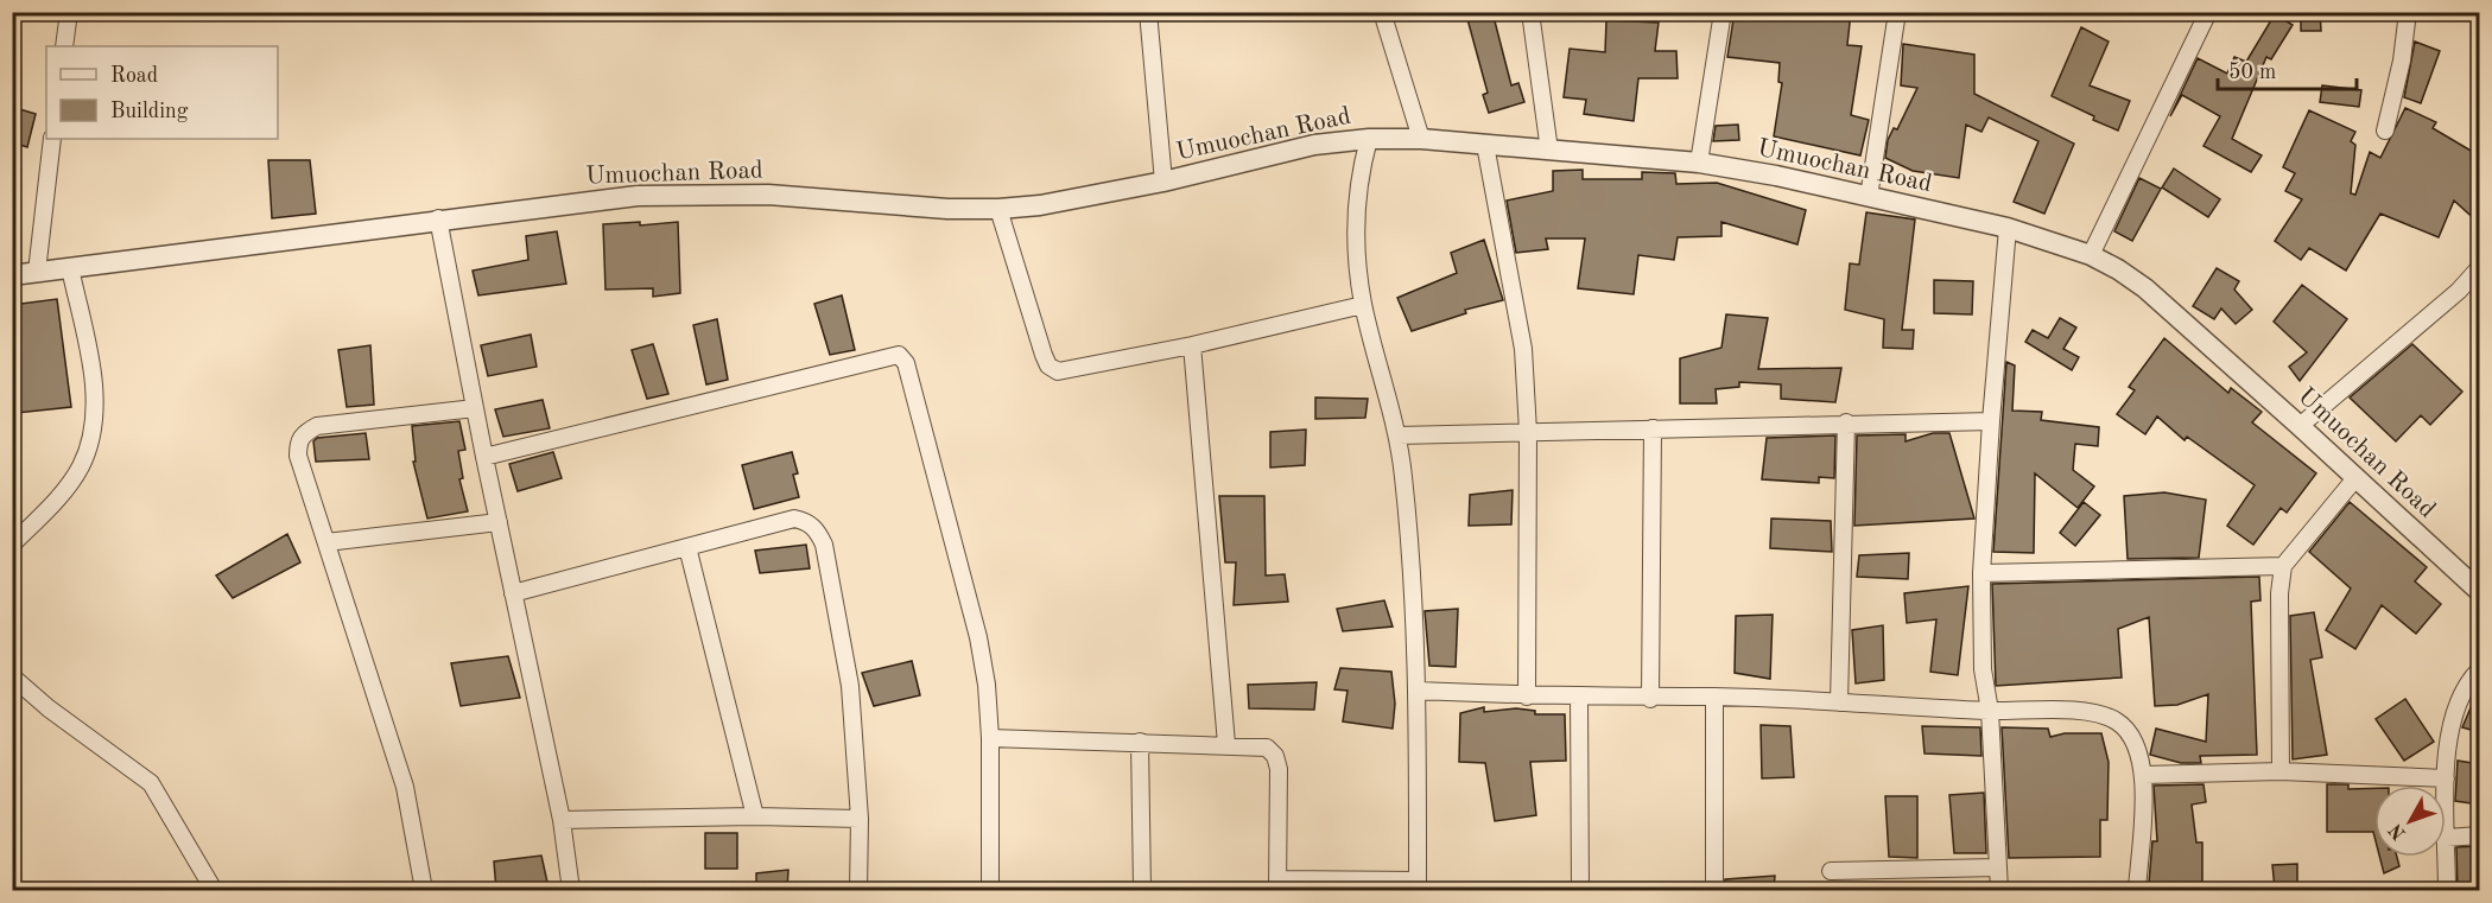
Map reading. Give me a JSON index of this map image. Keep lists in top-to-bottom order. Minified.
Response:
{"streets":{"street":["Umuochan Road"]},"legend":["Road","Building"],"scale_bar":"50 m","north":"bottom left"}
